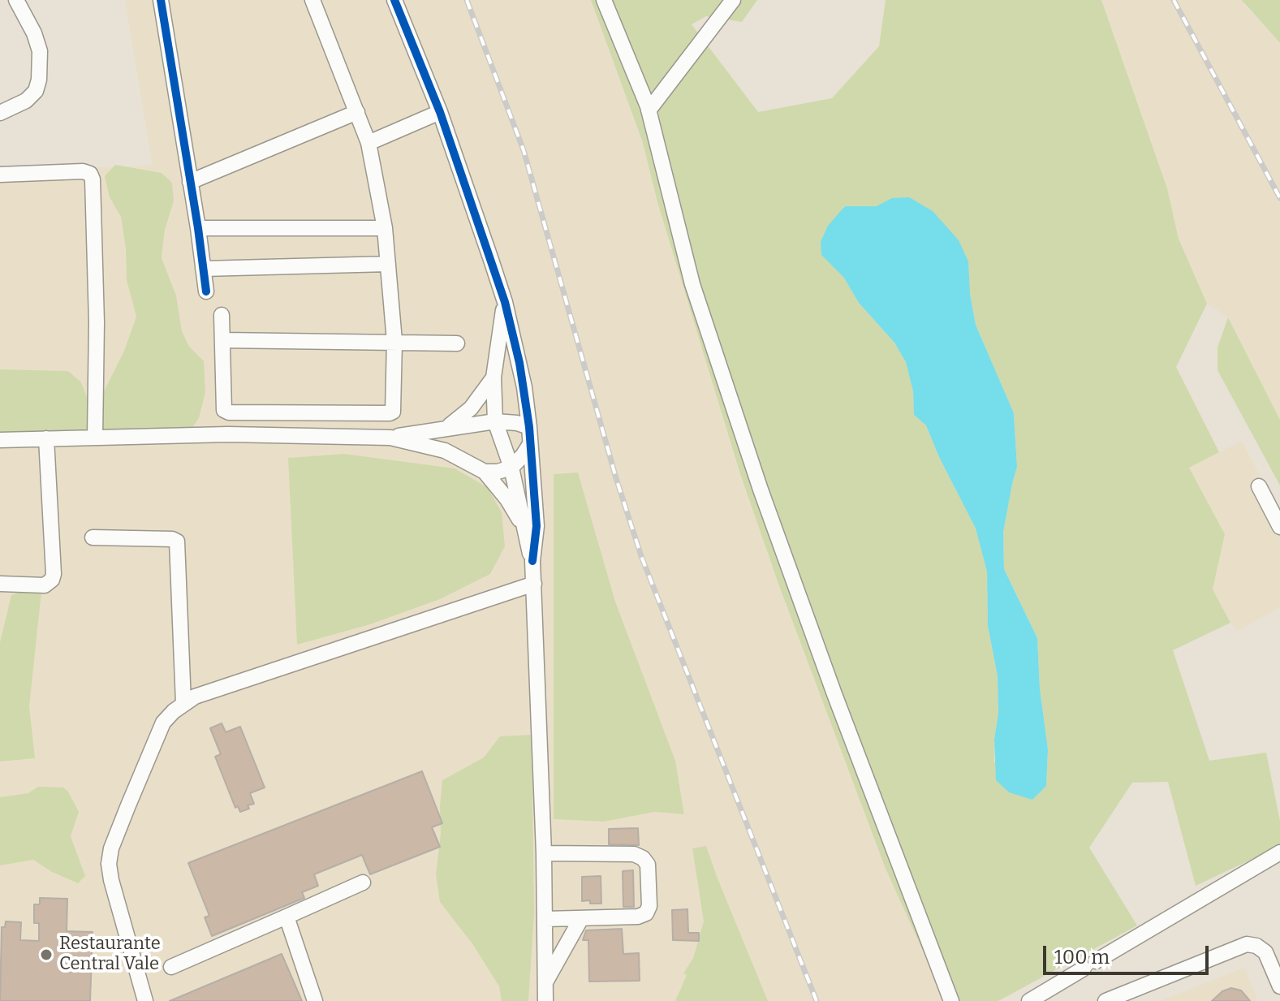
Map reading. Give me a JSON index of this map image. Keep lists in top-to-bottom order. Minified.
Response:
{"places":["Restaurante Central Vale"],"scale_bar":"100 m"}
